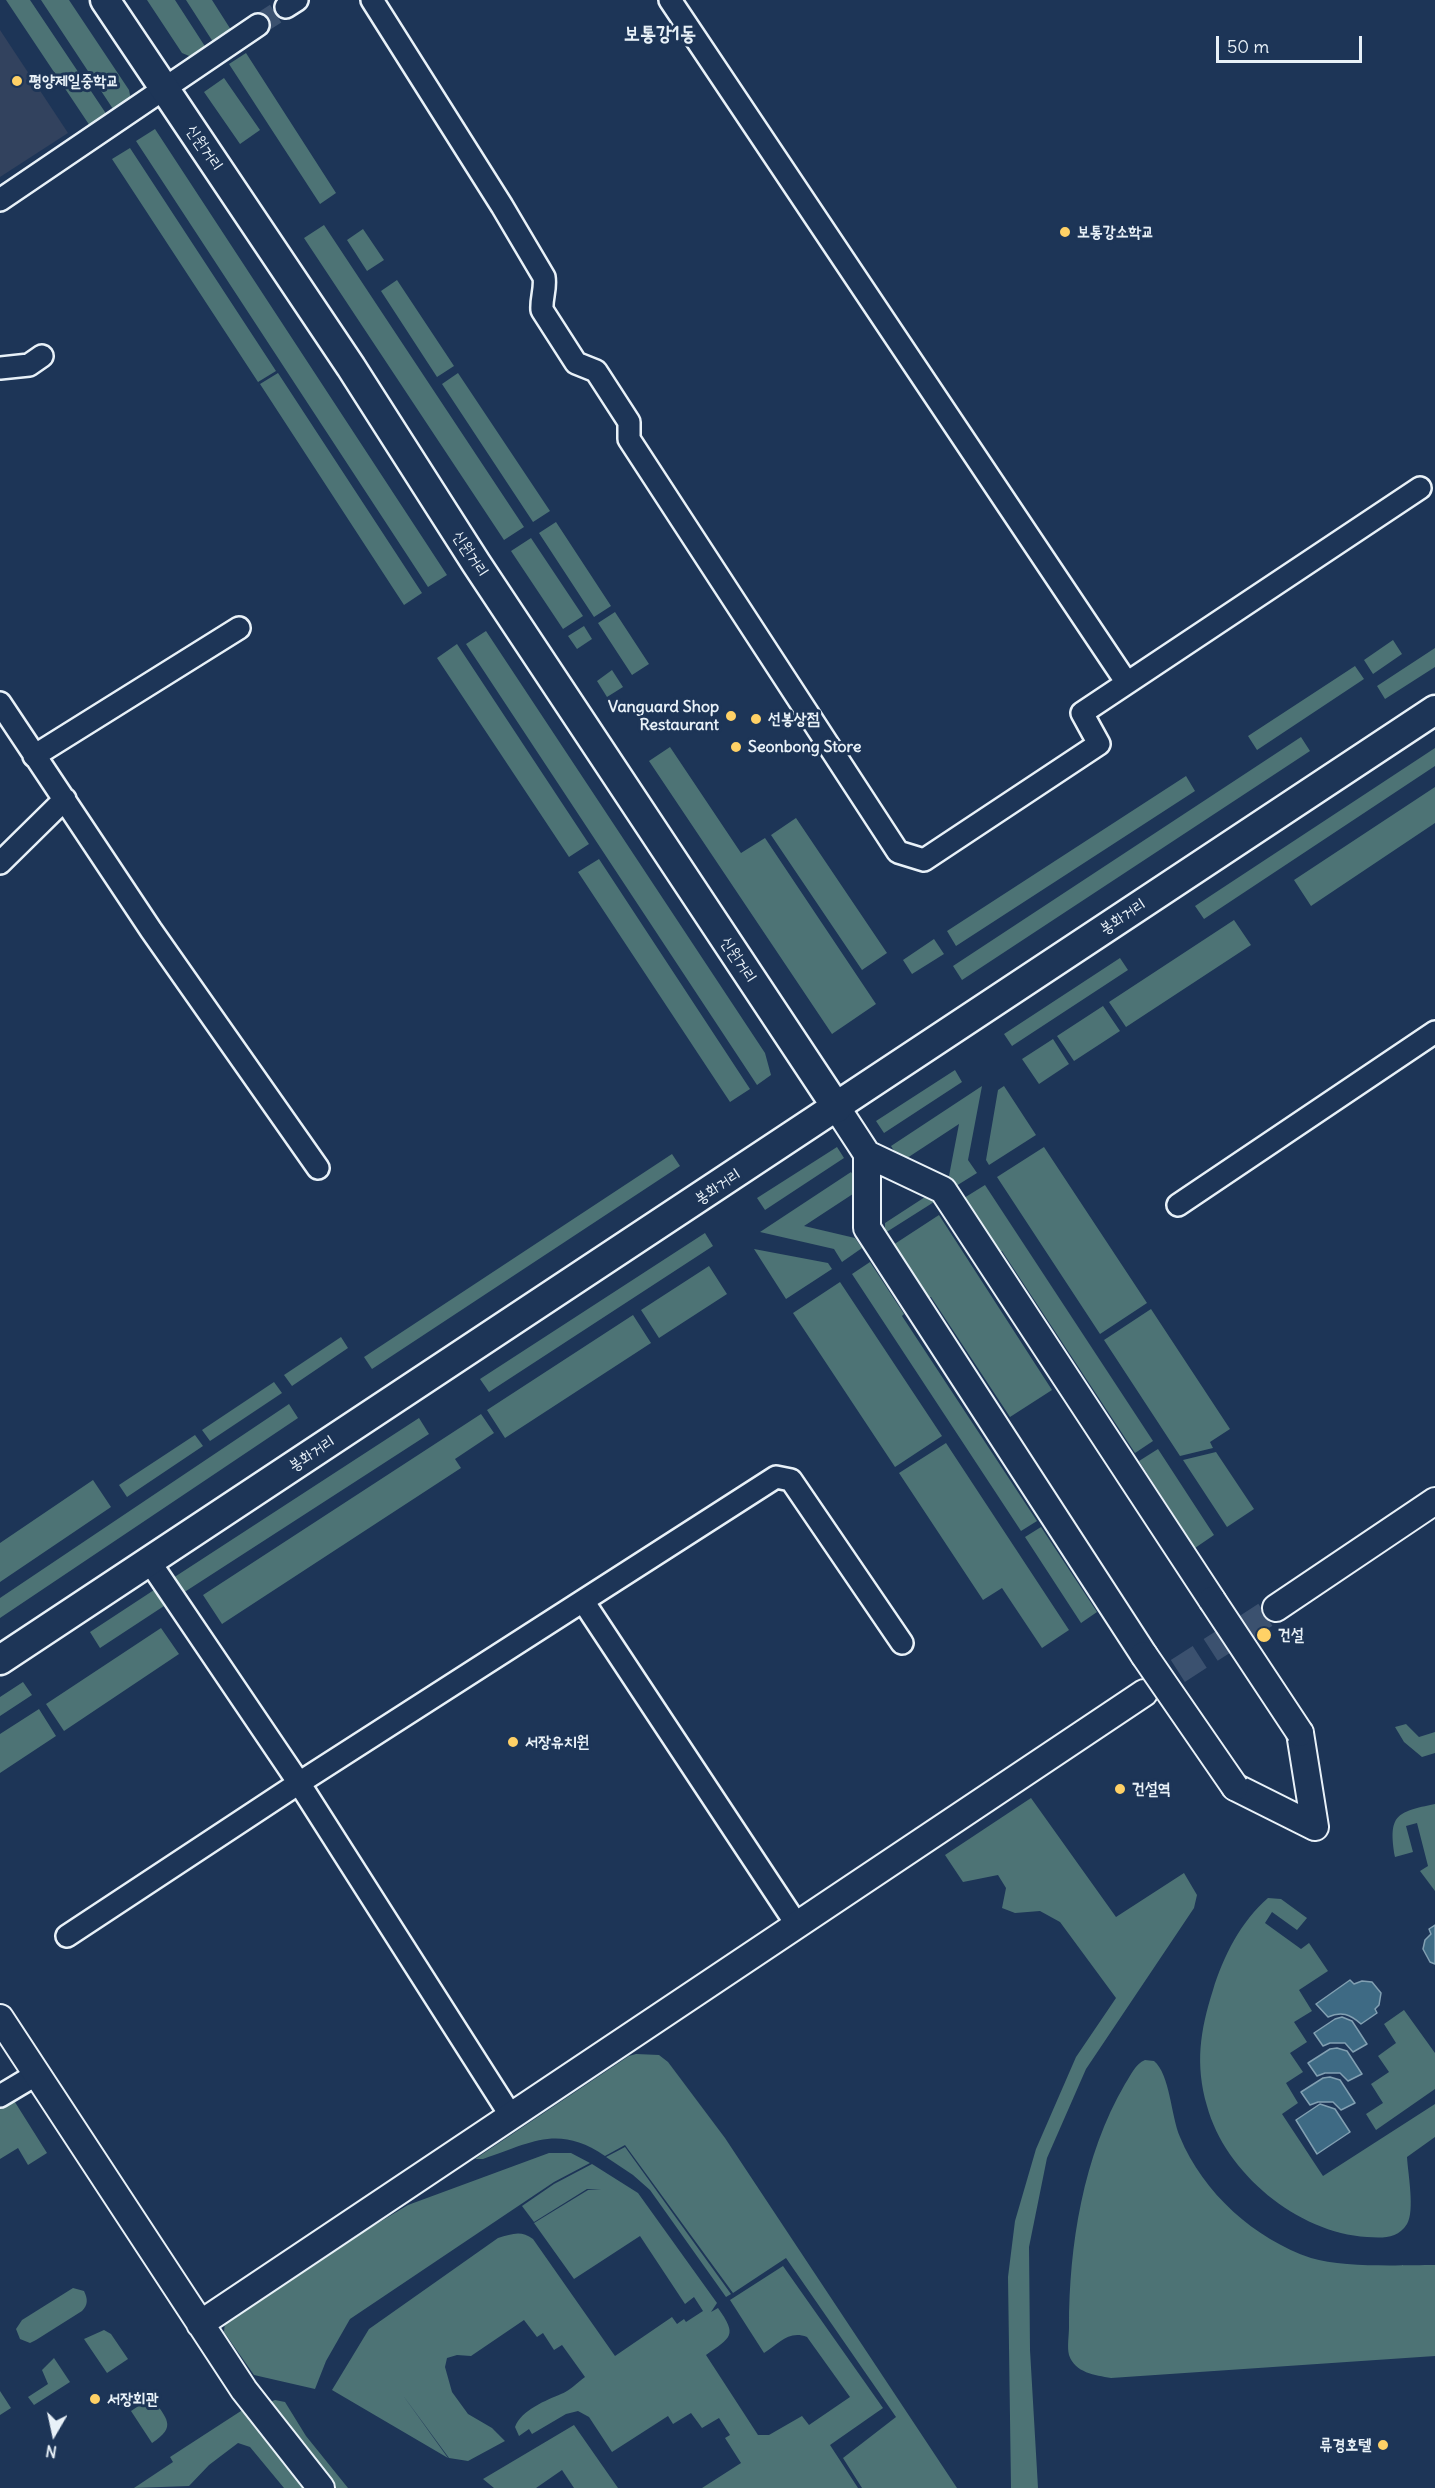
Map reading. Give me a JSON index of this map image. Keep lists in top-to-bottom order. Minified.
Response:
{"streets":{"main road":["신원거리","봉화거리"]},"crossings":[["신원거리","봉화거리"]],"districts":["보통강1동"],"places":["평양제일중학교","보통강소학교","Vanguard Shop Restaurant","선봉상점","Seonbong Store","건설","서장유치원","건설역","서장회관","류경호텔"],"scale_bar":"50 m","north":"bottom"}
